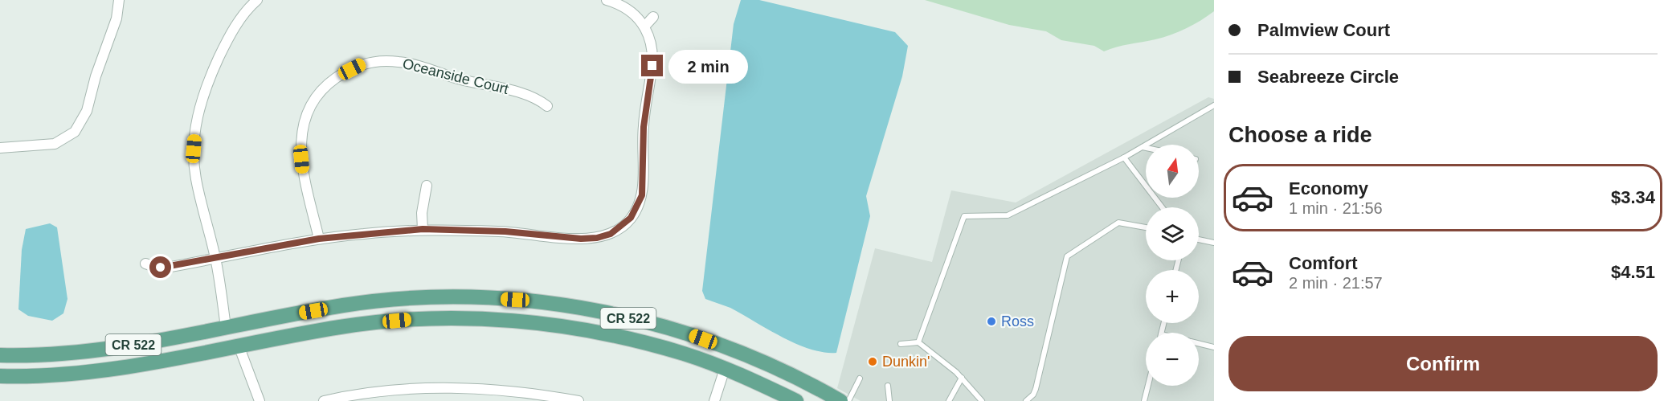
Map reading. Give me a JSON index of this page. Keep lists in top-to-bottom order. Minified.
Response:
{"streets":{"main road":["CR 522"],"street":["Oceanside Court"]},"places":["Ross","Dunkin'"],"north":"top","page":{"banner":["Palmview Court","Seabreeze Circle"],"bubble":"2 min","heading":"Choose a ride","map_buttons":["+","−"],"list":[{"name":"Economy","note":"1 min · 21:56","value":"$3.34"},{"name":"Comfort","note":"2 min · 21:57","value":"$4.51"}],"buttons":"Confirm"}}
